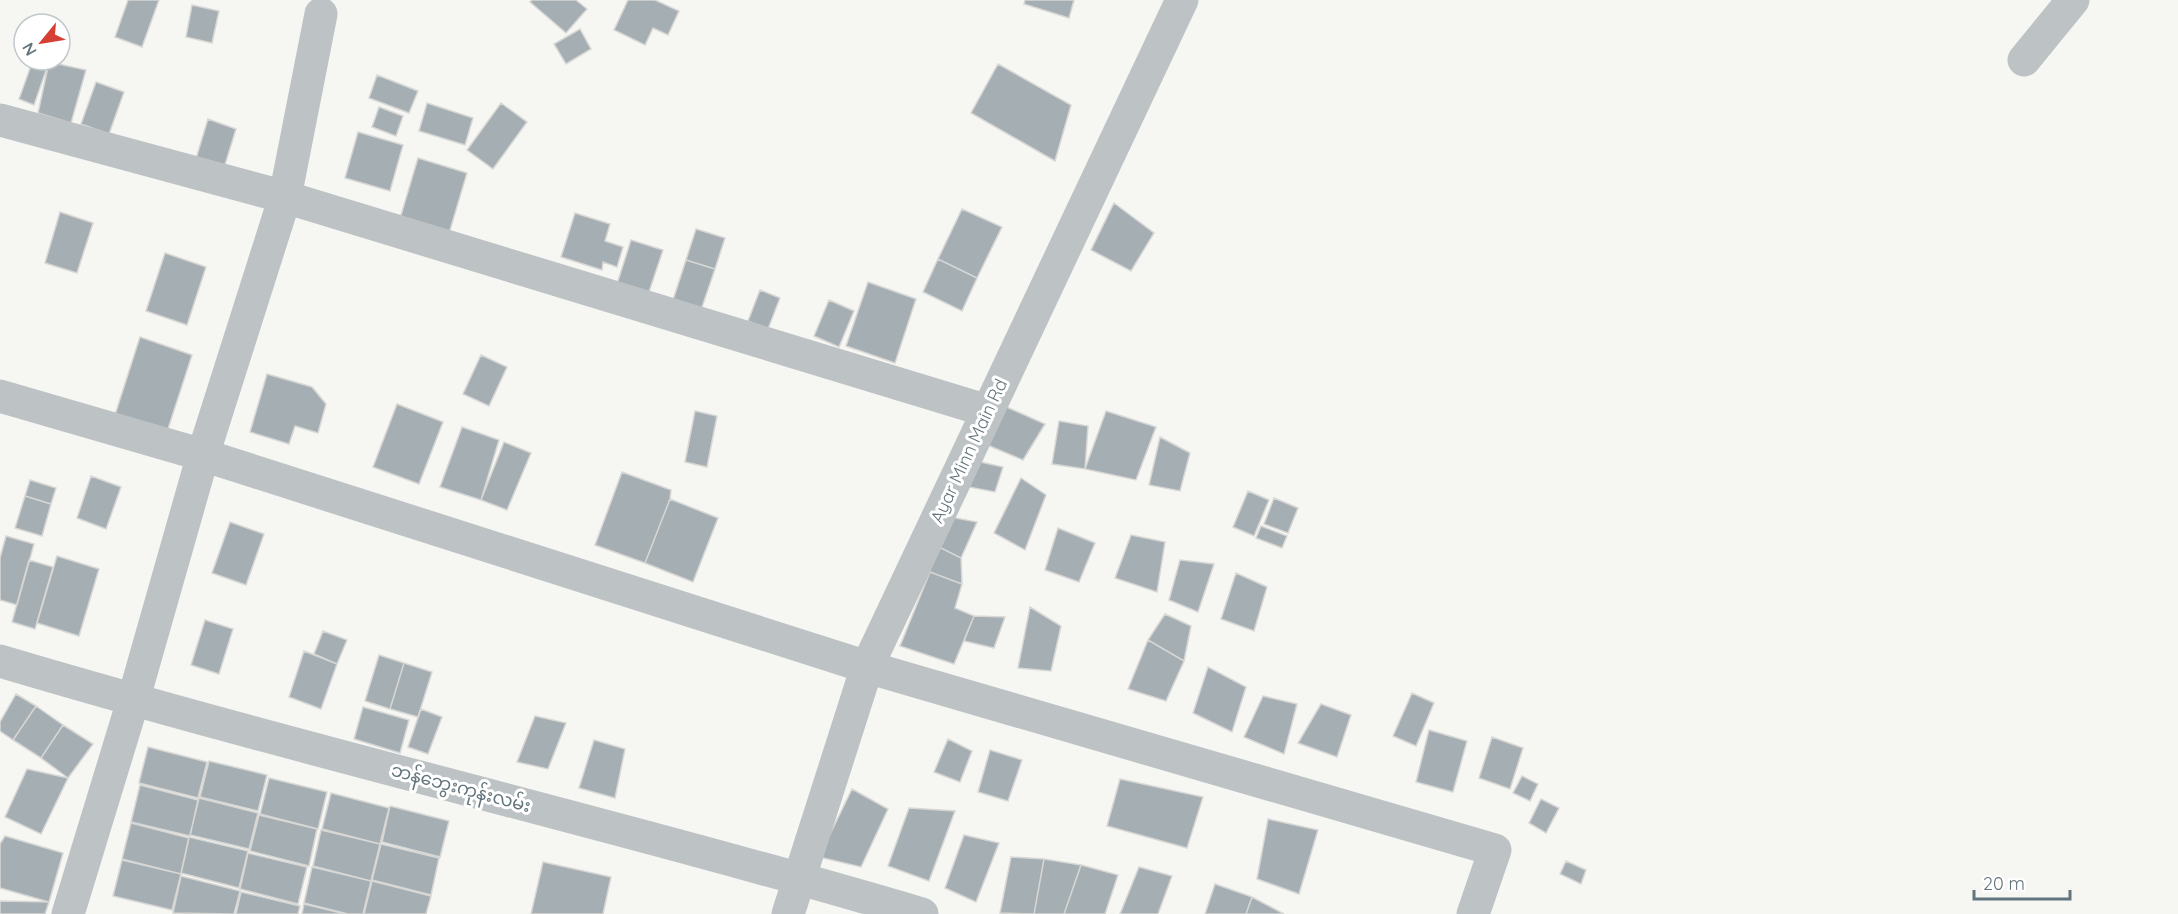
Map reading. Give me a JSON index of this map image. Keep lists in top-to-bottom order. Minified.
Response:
{"streets":{"street":["Ayar Minn Main Rd","ဘန်ဘွေးကုန်းလမ်း"]},"crossings":[["Ayar Minn Main Rd","ဘန်ဘွေးကုန်းလမ်း"]],"scale_bar":"20 m","north":"bottom left"}
